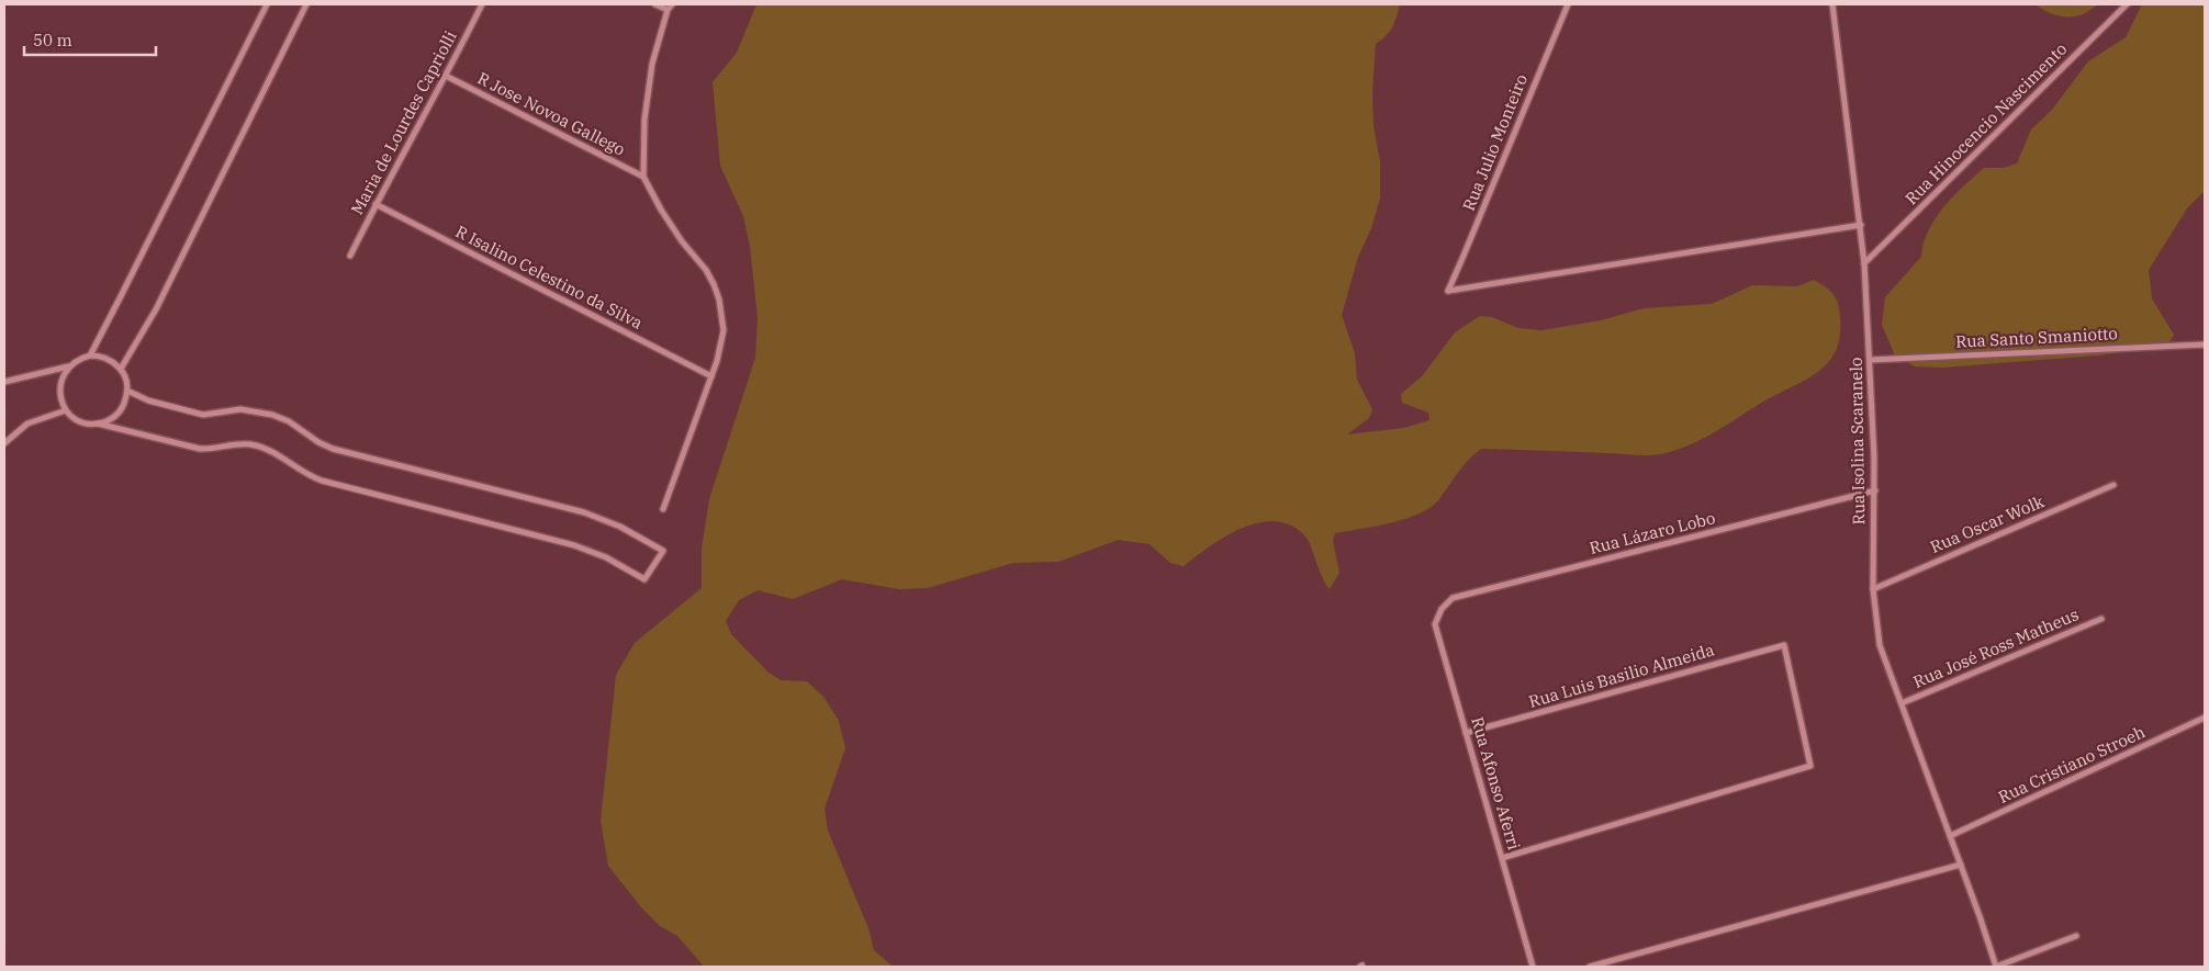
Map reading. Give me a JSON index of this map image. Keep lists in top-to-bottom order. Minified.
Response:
{"streets":{"street":["R Jose Novoa Gallego","Maria de Lourdes Capriolli","Rua Hinocencio Nascimento","Rua Julio Monteiro","R Isalino Celestino da Silva","Rua Santo Smaniotto","Rua Isolina Scaranelo","Rua Oscar Wolk","Rua Lázaro Lobo","Rua José Ross Matheus","Rua Luis Basilio Almeida","Rua Cristiano Stroeh","Rua Afonso Aferri"]},"crossings":[["R Jose Novoa Gallego","Maria de Lourdes Capriolli"],["Maria de Lourdes Capriolli","R Isalino Celestino da Silva"],["Rua Hinocencio Nascimento","Rua Isolina Scaranelo"],["Rua Julio Monteiro","Rua Isolina Scaranelo"],["Rua Santo Smaniotto","Rua Isolina Scaranelo"],["Rua Isolina Scaranelo","Rua Oscar Wolk"],["Rua Isolina Scaranelo","Rua Lázaro Lobo"],["Rua Isolina Scaranelo","Rua José Ross Matheus"],["Rua Isolina Scaranelo","Rua Cristiano Stroeh"],["Rua Lázaro Lobo","Rua Afonso Aferri"],["Rua Luis Basilio Almeida","Rua Afonso Aferri"]],"scale_bar":"50 m"}
